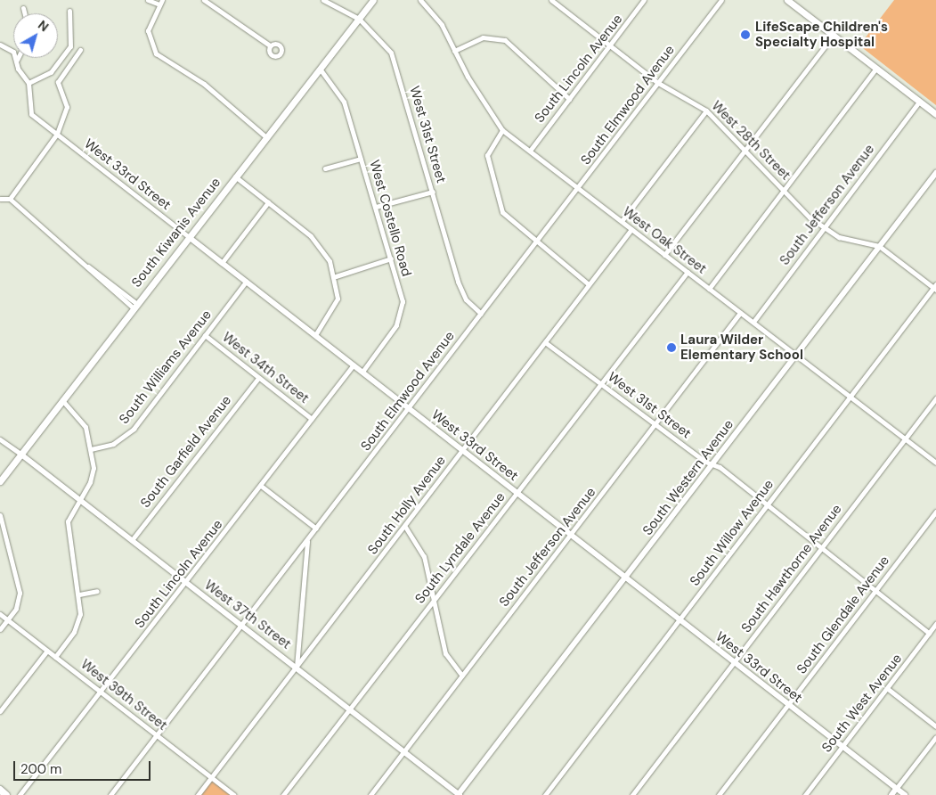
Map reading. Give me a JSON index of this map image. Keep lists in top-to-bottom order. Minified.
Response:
{"streets":{"main road":["South Kiwanis Avenue"],"street":["South Lincoln Avenue","South Elmwood Avenue","West 31st Street","West 28th Street","West 33rd Street","South Jefferson Avenue","West Costello Road","West Oak Street","South Williams Avenue","West 34th Street","South Garfield Avenue","South Western Avenue","South Holly Avenue","South Willow Avenue","South Lyndale Avenue","South Hawthorne Avenue","West 37th Street","South Glendale Avenue","West 39th Street","South West Avenue"]},"crossings":[["South Lincoln Avenue","West 28th Street"],["South Lincoln Avenue","West 33rd Street"],["South Lincoln Avenue","West Oak Street"],["South Lincoln Avenue","West 34th Street"],["South Lincoln Avenue","West 37th Street"],["South Lincoln Avenue","West 39th Street"],["South Elmwood Avenue","West 31st Street"],["South Elmwood Avenue","West 28th Street"],["South Elmwood Avenue","West 33rd Street"],["South Elmwood Avenue","West Oak Street"],["South Elmwood Avenue","West 37th Street"],["South Elmwood Avenue","West 39th Street"],["West 31st Street","South Jefferson Avenue"],["West 31st Street","South Kiwanis Avenue"],["West 31st Street","South Western Avenue"],["West 31st Street","South Holly Avenue"],["West 31st Street","South Willow Avenue"],["West 31st Street","South Lyndale Avenue"],["West 31st Street","South Hawthorne Avenue"],["West 31st Street","South Glendale Avenue"],["West 31st Street","South West Avenue"],["West 28th Street","South Jefferson Avenue"],["West 28th Street","South Western Avenue"],["West 28th Street","South Willow Avenue"],["West 33rd Street","South Jefferson Avenue"],["West 33rd Street","West Costello Road"],["West 33rd Street","South Kiwanis Avenue"],["West 33rd Street","South Williams Avenue"],["West 33rd Street","South Western Avenue"],["West 33rd Street","South Holly Avenue"],["West 33rd Street","South Willow Avenue"],["West 33rd Street","South Lyndale Avenue"],["West 33rd Street","South Hawthorne Avenue"],["West 33rd Street","South Glendale Avenue"],["West 33rd Street","South West Avenue"],["South Jefferson Avenue","West Oak Street"],["South Jefferson Avenue","West 37th Street"],["West Costello Road","South Kiwanis Avenue"],["South Kiwanis Avenue","West 37th Street"],["West Oak Street","South Western Avenue"],["West Oak Street","South Holly Avenue"],["West Oak Street","South Willow Avenue"],["West Oak Street","South Lyndale Avenue"],["West Oak Street","South Hawthorne Avenue"],["South Williams Avenue","West 34th Street"],["West 34th Street","South Garfield Avenue"],["South Garfield Avenue","West 37th Street"],["South Western Avenue","West 37th Street"],["South Holly Avenue","West 37th Street"],["South Holly Avenue","West 39th Street"],["South Lyndale Avenue","West 37th Street"]],"places":["LifeScape Children's Specialty Hospital","Laura Wilder Elementary School"],"scale_bar":"200 m","north":"top right"}
